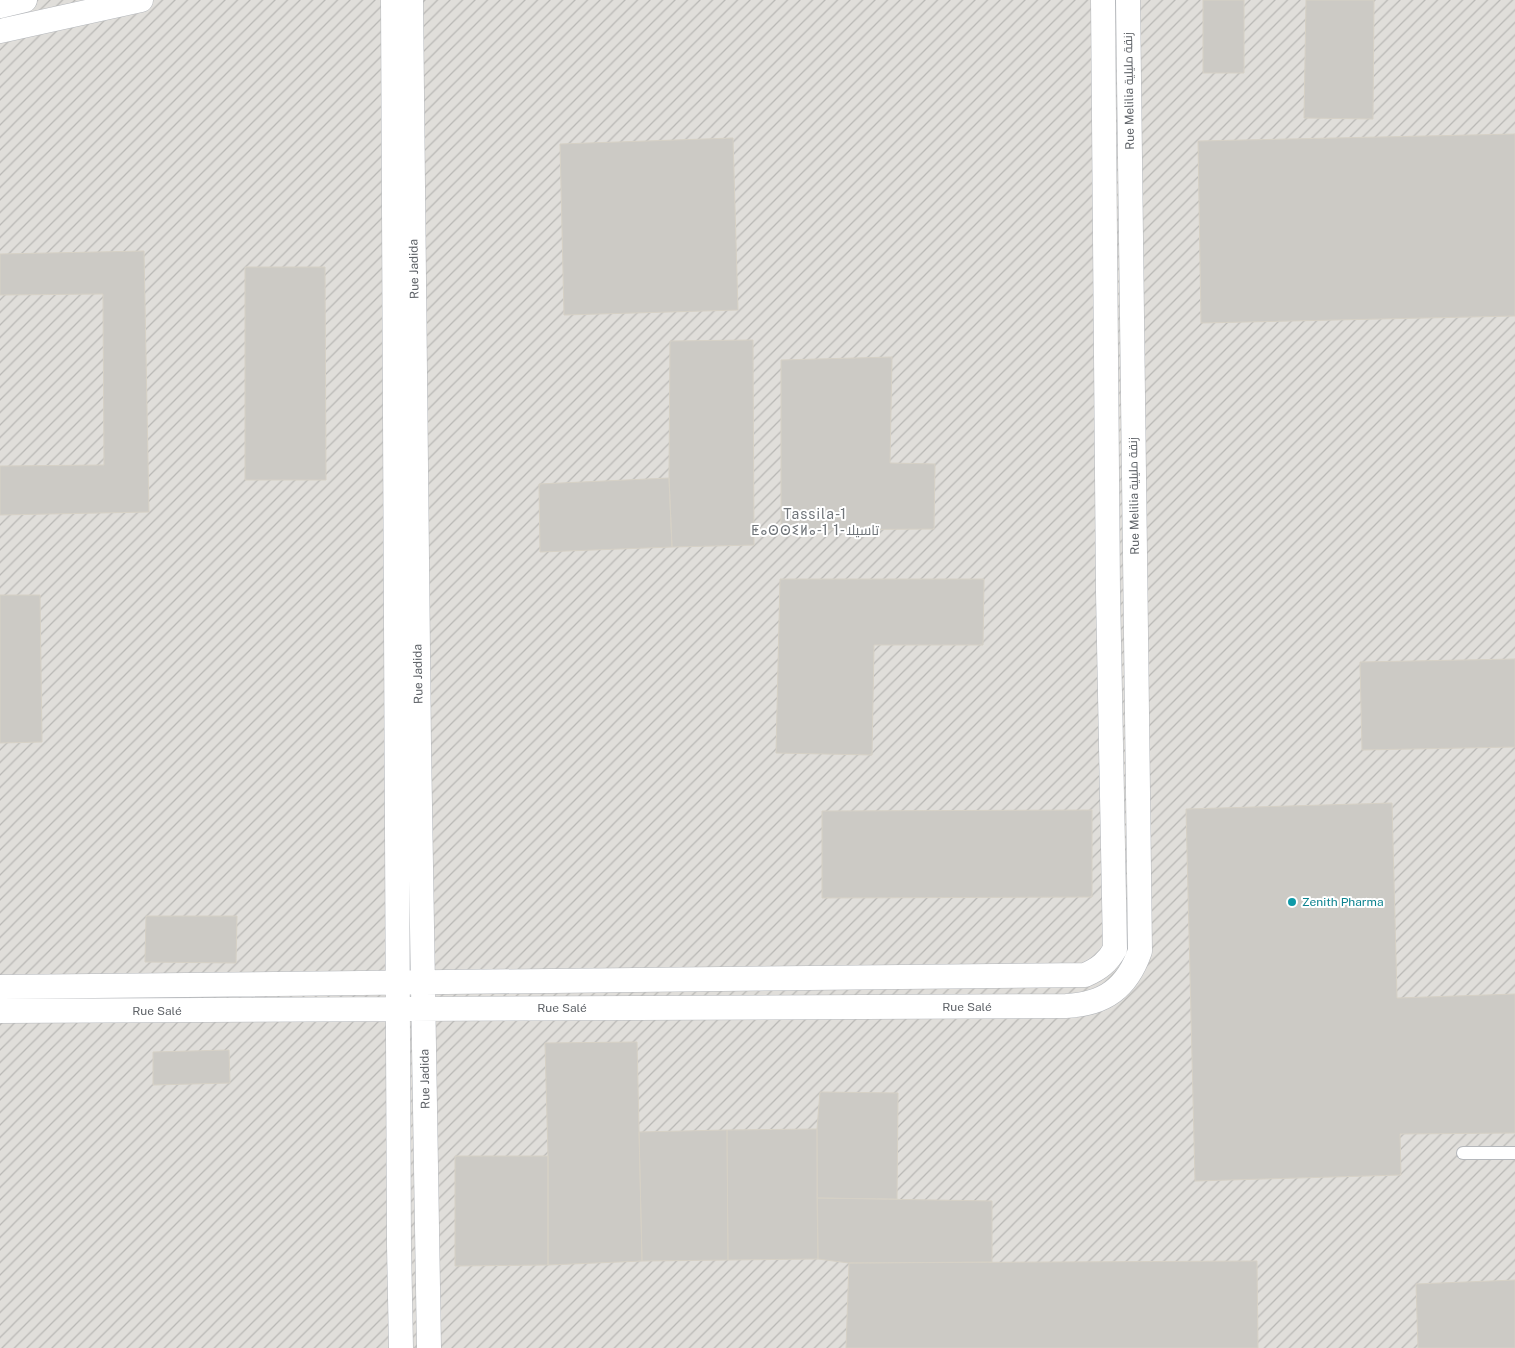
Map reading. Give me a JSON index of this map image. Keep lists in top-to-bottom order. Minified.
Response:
{"streets":{"street":["Rue Melilia زنقة مليلية","Rue Jadida","Rue Salé"]},"crossings":[["Rue Melilia زنقة مليلية","Rue Salé"],["Rue Jadida","Rue Salé"]],"districts":["Tassila-1 ⵟⴰⵙⵙⵉⵍⴰ-1 1-تاسيلا"],"places":["Zenith Pharma"]}
